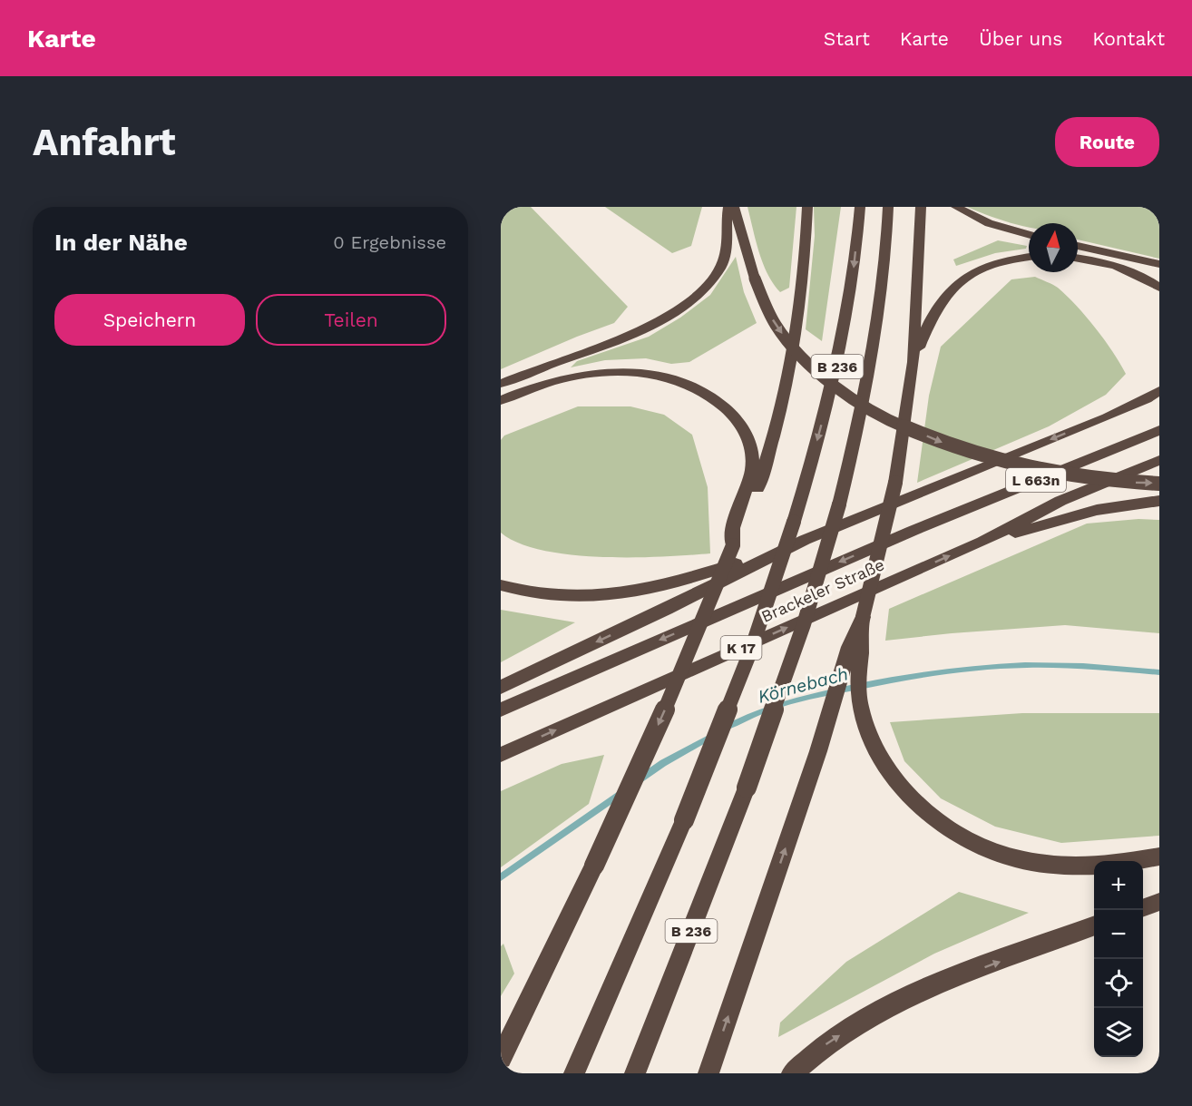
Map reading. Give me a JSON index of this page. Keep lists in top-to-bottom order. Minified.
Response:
{"streets":{"highway":["B 236","L 663n","Brackeler Straße","K 17"]},"water":["Körnebach"],"north":"top","page":{"header":"Karte","nav":["Start","Karte","Über uns","Kontakt"],"buttons":["Route",["Speichern","Teilen"]],"title":"Anfahrt","heading":["In der Nähe","0 Ergebnisse"],"map_buttons":["+","−"]}}
